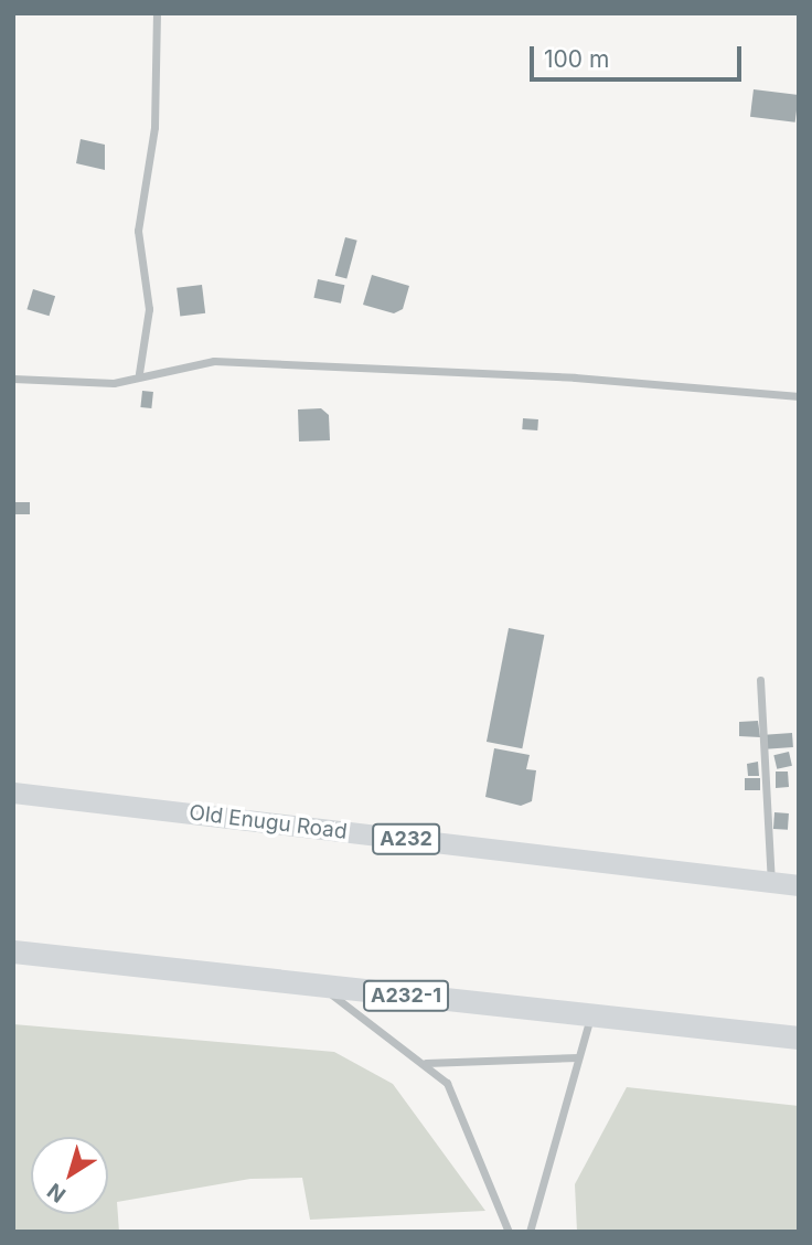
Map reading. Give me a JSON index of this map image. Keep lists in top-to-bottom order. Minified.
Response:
{"streets":{"highway":["A232-1"],"main road":["Old Enugu Road","A232"]},"scale_bar":"100 m","north":"bottom left"}
